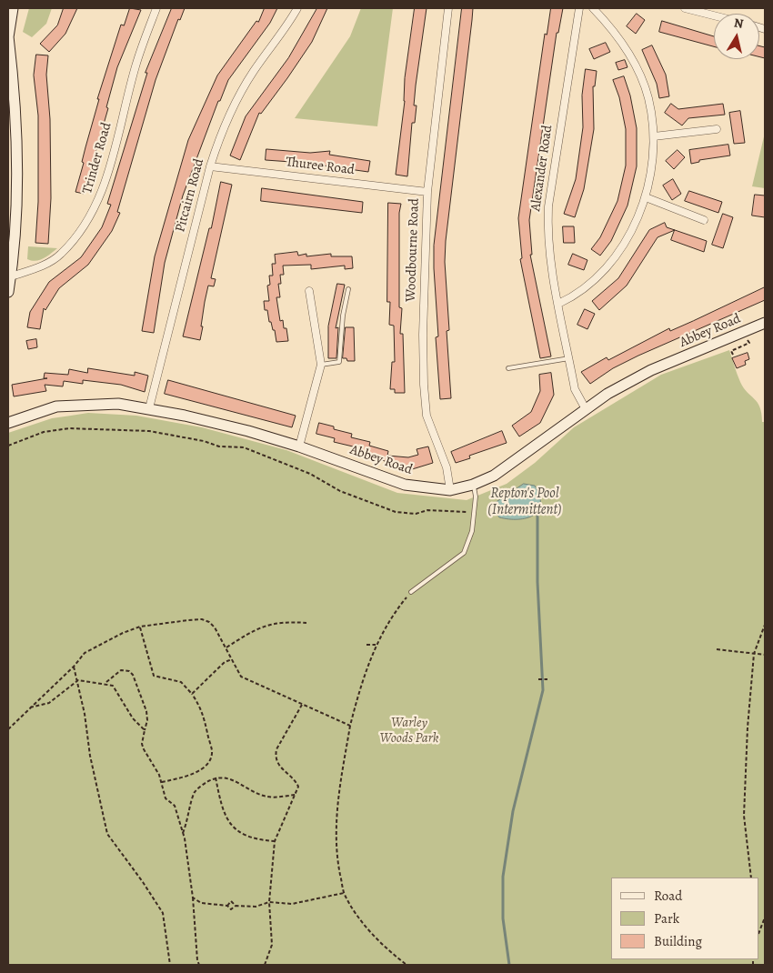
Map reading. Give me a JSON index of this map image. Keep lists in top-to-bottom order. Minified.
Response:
{"streets":{"street":["Trinder Road","Thuree Road","Alexander Road","Pitcairn Road","Woodbourne Road","Abbey Road"]},"crossings":[["Thuree Road","Pitcairn Road"],["Thuree Road","Woodbourne Road"],["Alexander Road","Abbey Road"],["Pitcairn Road","Abbey Road"],["Woodbourne Road","Abbey Road"]],"water":["Repton's Pool (Intermittent)"],"parks":["Warley Woods Park"],"legend":["Road","Park","Building"],"north":"top"}
